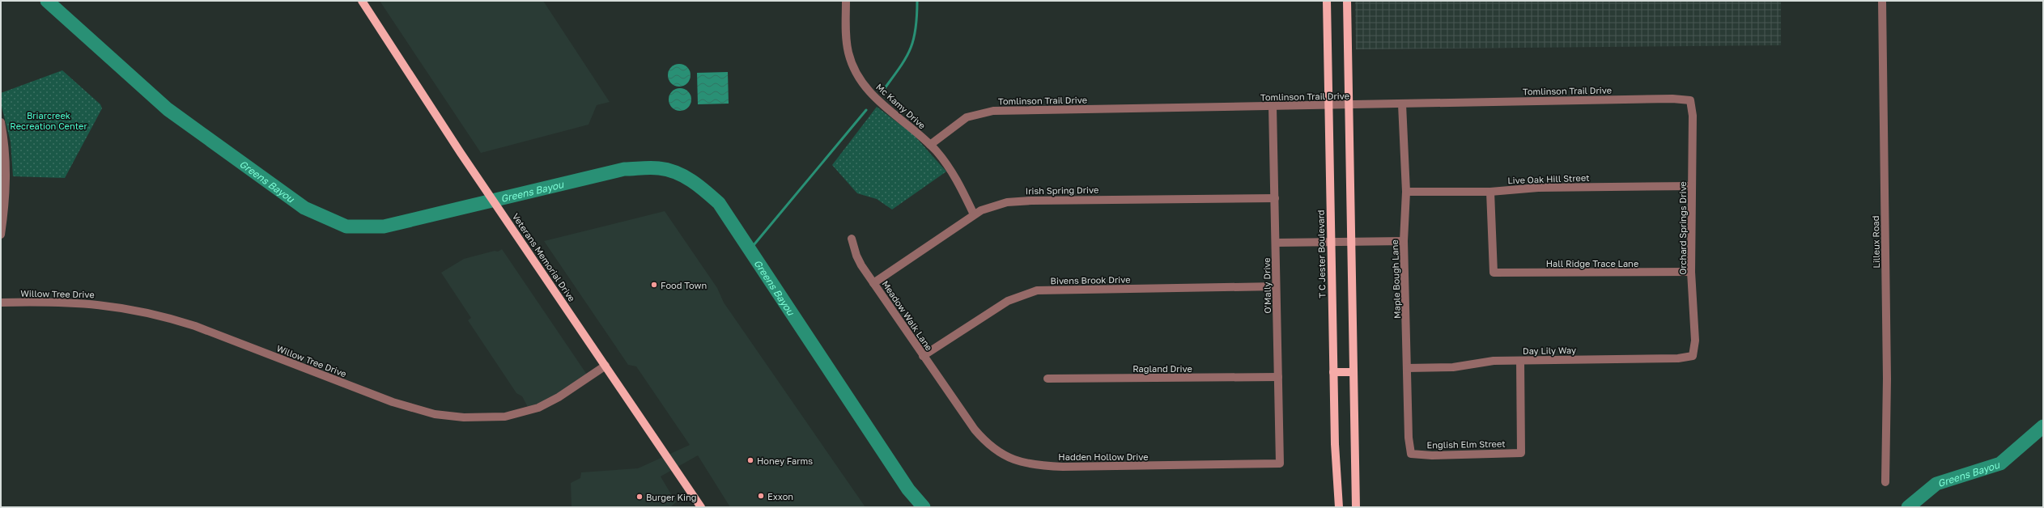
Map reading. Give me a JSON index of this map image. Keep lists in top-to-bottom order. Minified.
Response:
{"streets":{"main road":["T C Jester Boulevard","Veterans Memorial Drive"],"street":["Tomlinson Trail Drive","Mc Kamy Drive","Live Oak Hill Street","Irish Spring Drive","Orchard Springs Drive","Lilleux Road","Hall Ridge Trace Lane","Maple Bough Lane","Bivens Brook Drive","O'Mally Drive","Willow Tree Drive","Meadow Walk Lane","Day Lily Way","Ragland Drive","English Elm Street","Hadden Hollow Drive"]},"crossings":[["Tomlinson Trail Drive","Mc Kamy Drive"],["Tomlinson Trail Drive","Orchard Springs Drive"],["Tomlinson Trail Drive","T C Jester Boulevard"],["Tomlinson Trail Drive","Maple Bough Lane"],["Tomlinson Trail Drive","O'Mally Drive"],["Mc Kamy Drive","Irish Spring Drive"],["Live Oak Hill Street","Orchard Springs Drive"],["Live Oak Hill Street","Hall Ridge Trace Lane"],["Live Oak Hill Street","Maple Bough Lane"],["Irish Spring Drive","O'Mally Drive"],["Irish Spring Drive","Meadow Walk Lane"],["Orchard Springs Drive","Hall Ridge Trace Lane"],["Orchard Springs Drive","Day Lily Way"],["Veterans Memorial Drive","Willow Tree Drive"],["Maple Bough Lane","Day Lily Way"],["Maple Bough Lane","English Elm Street"],["Bivens Brook Drive","O'Mally Drive"],["Bivens Brook Drive","Meadow Walk Lane"],["O'Mally Drive","Ragland Drive"],["O'Mally Drive","Hadden Hollow Drive"],["Meadow Walk Lane","Hadden Hollow Drive"],["Day Lily Way","English Elm Street"]],"water":["Greens Bayou"],"parks":["Briarcreek Recreation Center"],"places":["Food Town","Honey Farms","Exxon","Burger King"]}
